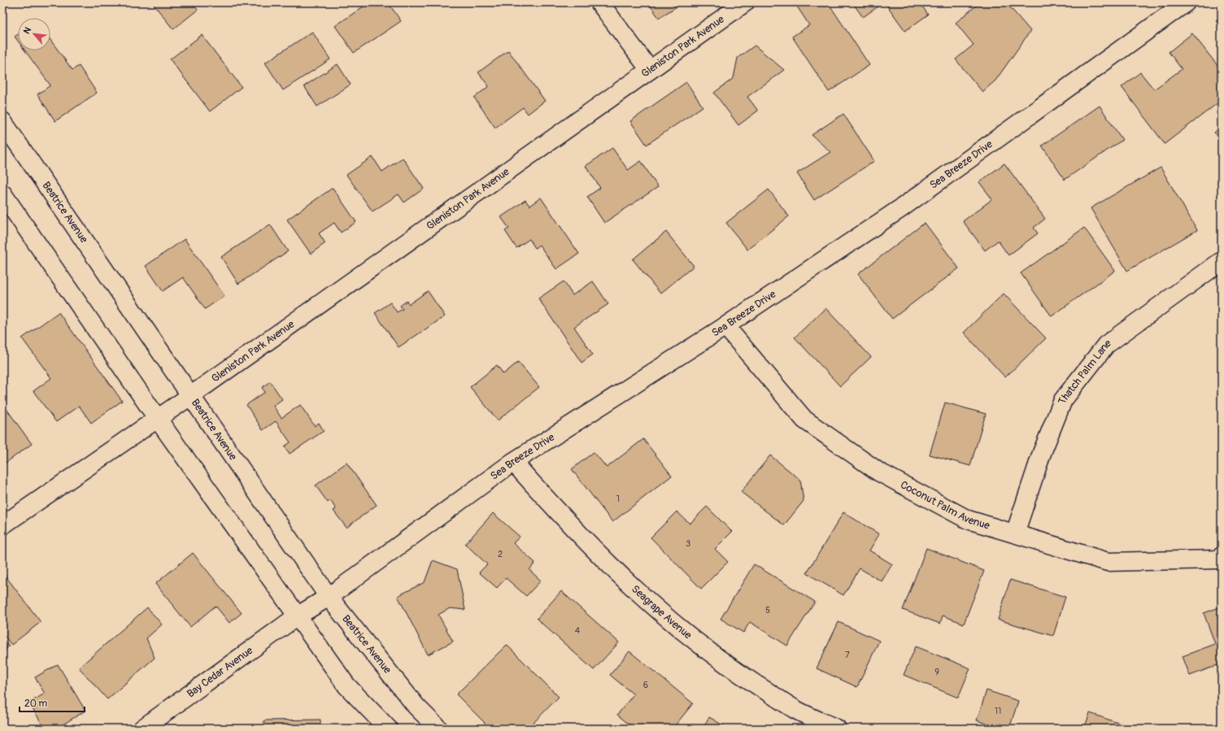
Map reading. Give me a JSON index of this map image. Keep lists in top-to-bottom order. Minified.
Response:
{"streets":{"street":["Gleniston Park Avenue","Sea Breeze Drive","Beatrice Avenue","Thatch Palm Lane","Coconut Palm Avenue","Seagrape Avenue","Bay Cedar Avenue"]},"crossings":[["Gleniston Park Avenue","Beatrice Avenue"],["Sea Breeze Drive","Beatrice Avenue"],["Sea Breeze Drive","Coconut Palm Avenue"],["Sea Breeze Drive","Seagrape Avenue"],["Sea Breeze Drive","Bay Cedar Avenue"],["Thatch Palm Lane","Coconut Palm Avenue"]],"house_numbers":["1","3","2","5","4","7","9","6","11"],"scale_bar":"20 m","north":"top left"}
